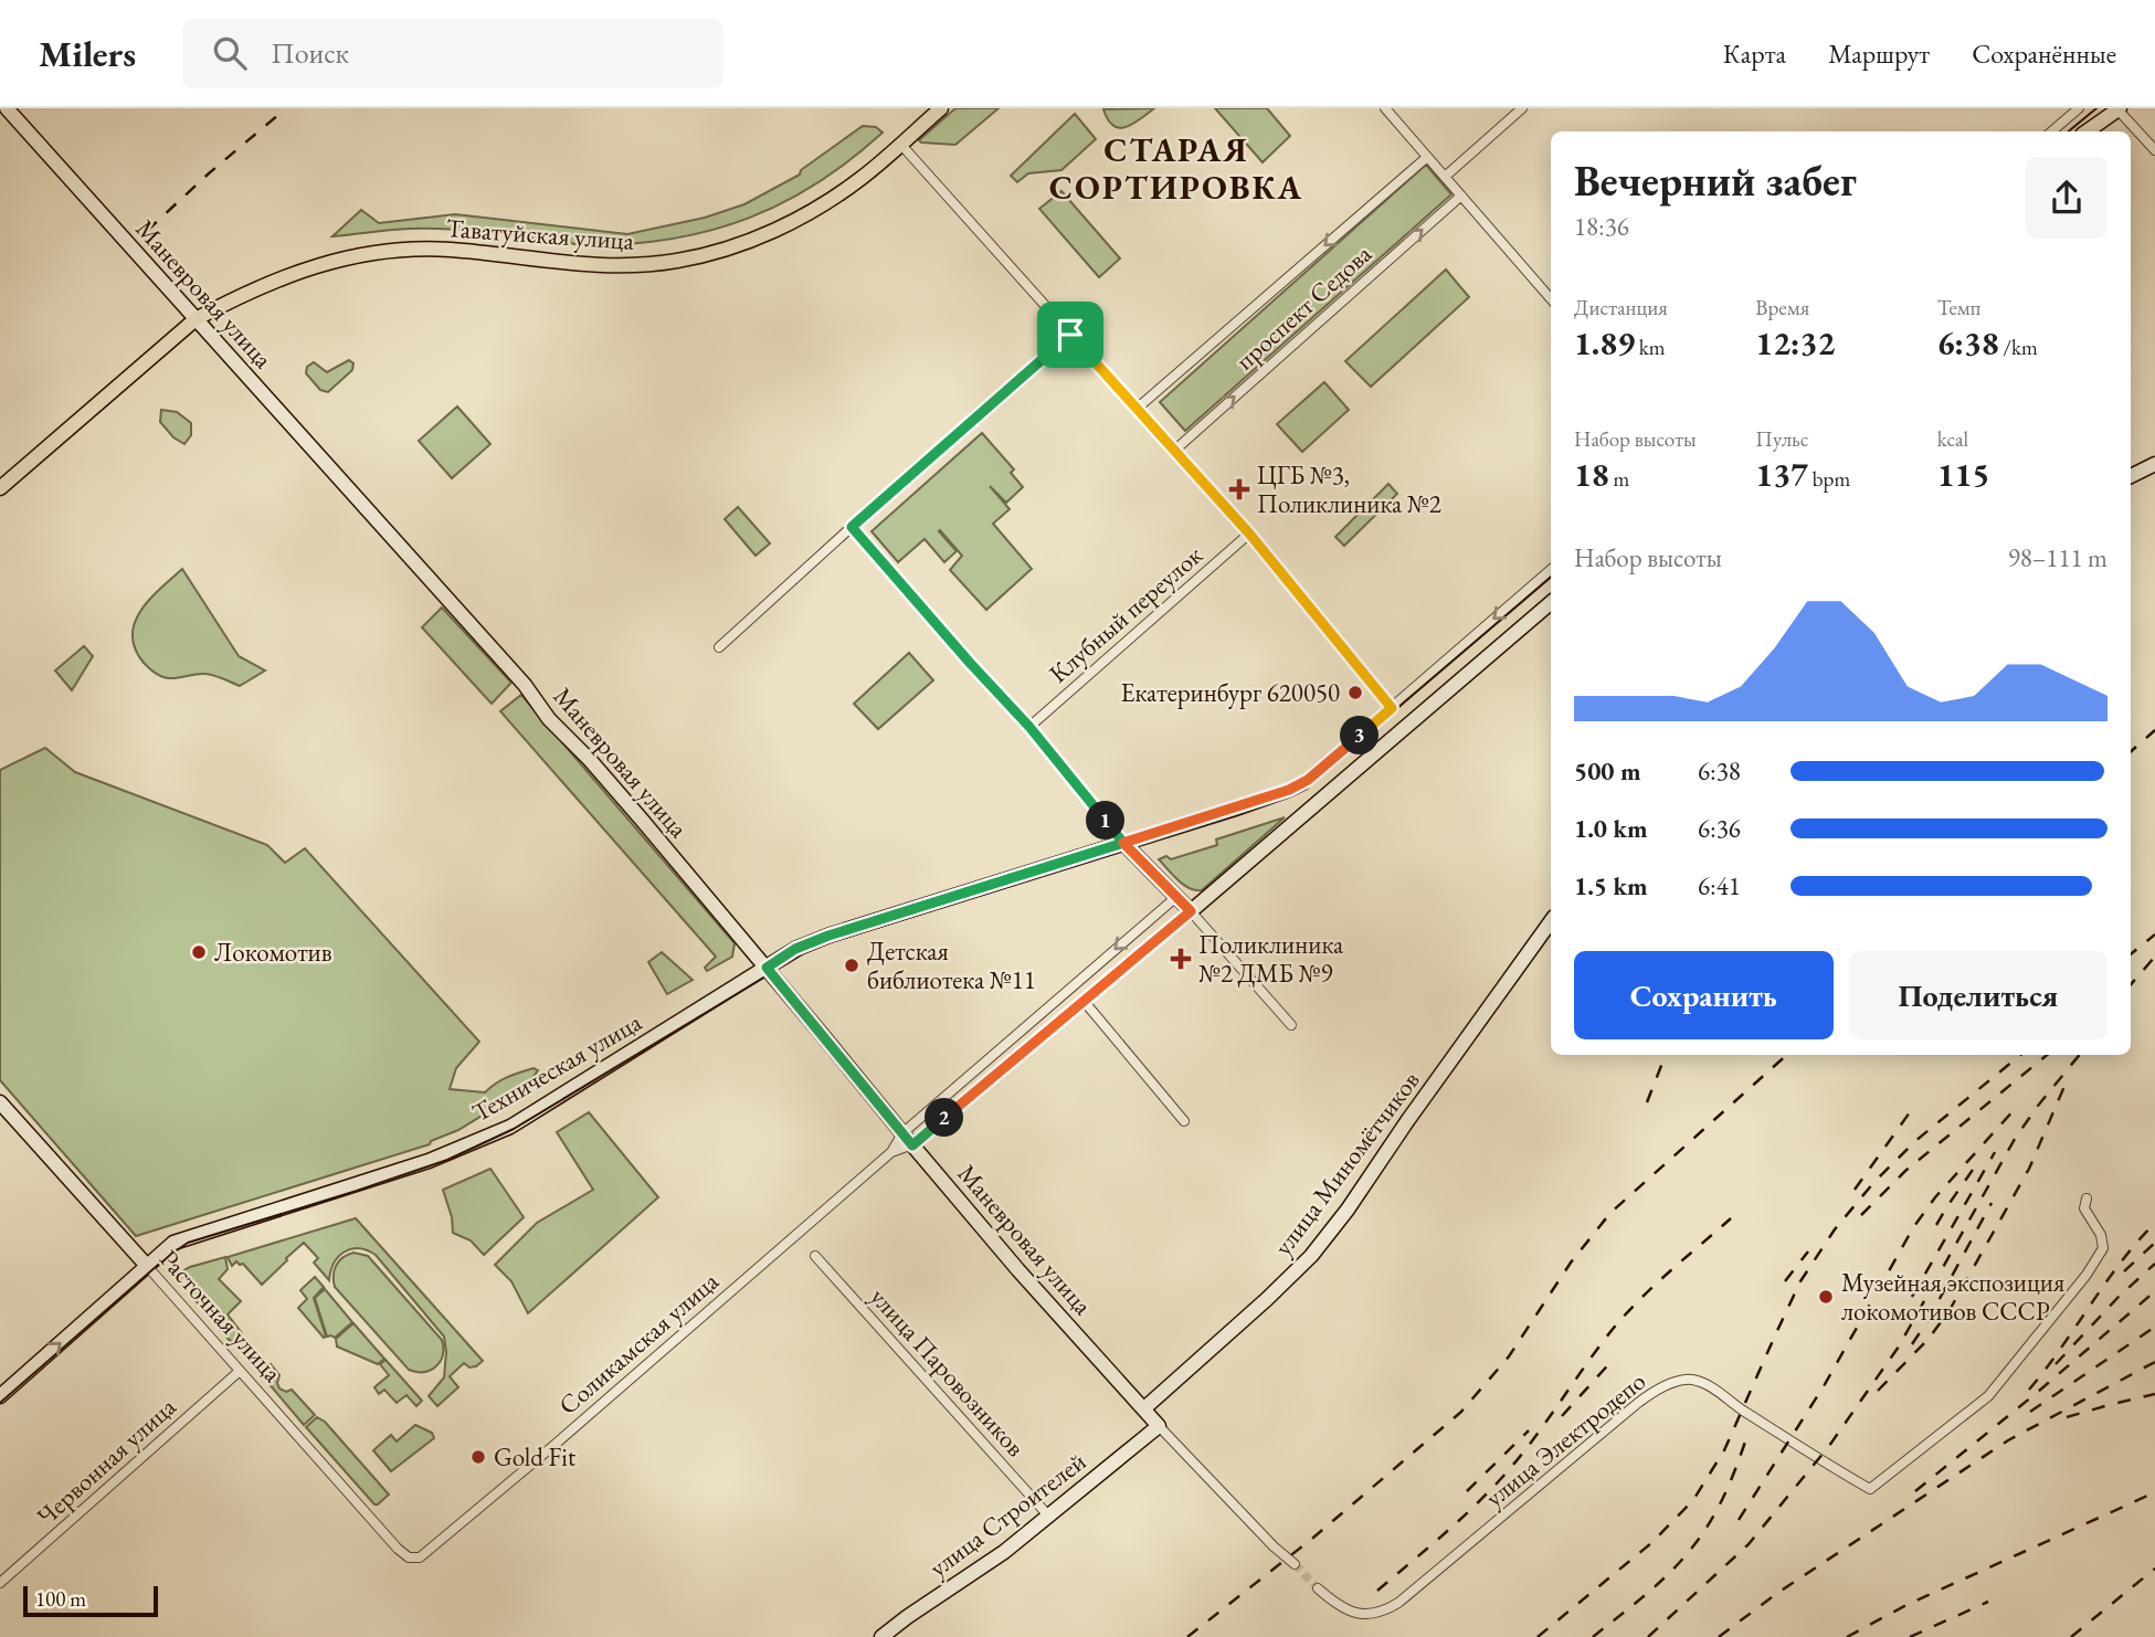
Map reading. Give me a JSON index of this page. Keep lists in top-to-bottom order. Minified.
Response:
{"streets":{"main road":["Таватуйская улица"],"street":["Маневровая улица","проспект Седова","Клубный переулок","Техническая улица","улица Миномётчиков","Расточная улица","Соликамская улица","улица Паровозников","улица Электродепо","Червонная улица","улица Строителей"]},"crossings":[["Таватуйская улица","Маневровая улица"],["Маневровая улица","Техническая улица"],["Маневровая улица","улица Миномётчиков"],["Маневровая улица","Соликамская улица"],["Маневровая улица","улица Строителей"],["Техническая улица","Расточная улица"],["Расточная улица","Соликамская улица"],["Расточная улица","Червонная улица"],["улица Паровозников","улица Строителей"]],"districts":["СТАРАЯ СОРТИРОВКА"],"places":{"health":["ЦГБ №3, Поликлиника №2","Поликлиника №2 ДМБ №9"],"other":["Екатеринбург 620050","Локомотив","Детская библиотека №11","Музейная экспозиция локомотивов СССР","Gold Fit"]},"scale_bar":"100 m","page":{"header":"Milers","search":"Поиск","nav":["Карта","Маршрут","Сохранённые"],"heading":["Вечерний забег","18:36"],"stats":[["Дистанция","1.89 km"],["Время","12:32"],["Темп","6:38 /km"],["Набор высоты","18 m"],["Пульс","137 bpm"],["kcal","115"]],"chart":["Набор высоты","98–111 m"],"pins":["3","1","2"],"list":[{"name":"500 m","note":"6:38"},{"name":"1.0 km","note":"6:36"},{"name":"1.5 km","note":"6:41"}],"buttons":["Сохранить","Поделиться"],"scale":"100 m"}}
